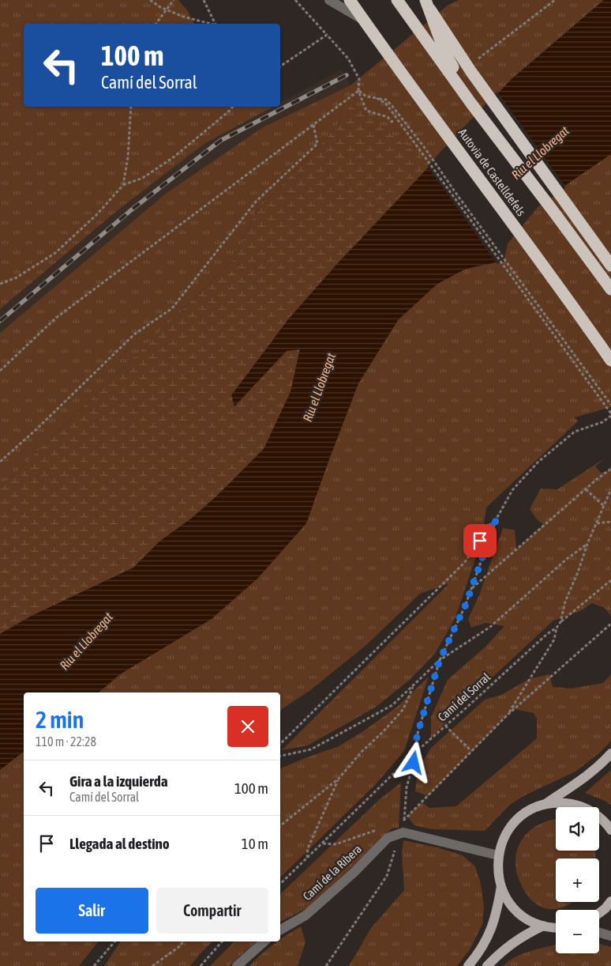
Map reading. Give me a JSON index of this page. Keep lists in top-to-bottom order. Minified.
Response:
{"streets":{"highway":["Autovia de Castelldefels"],"street":["Camí de la Ribera"],"path":["Camí del Sorral"]},"water":["Riu el Llobregat"],"page":{"turn":["100 m","Camí del Sorral"],"heading":["2 min","110 m · 22:28"],"list":[{"name":"Gira a la izquierda","note":"Camí del Sorral","value":"100 m"},{"name":"Llegada al destino","value":"10 m"}],"map_buttons":["+","−"],"buttons":["Salir","Compartir"]}}
